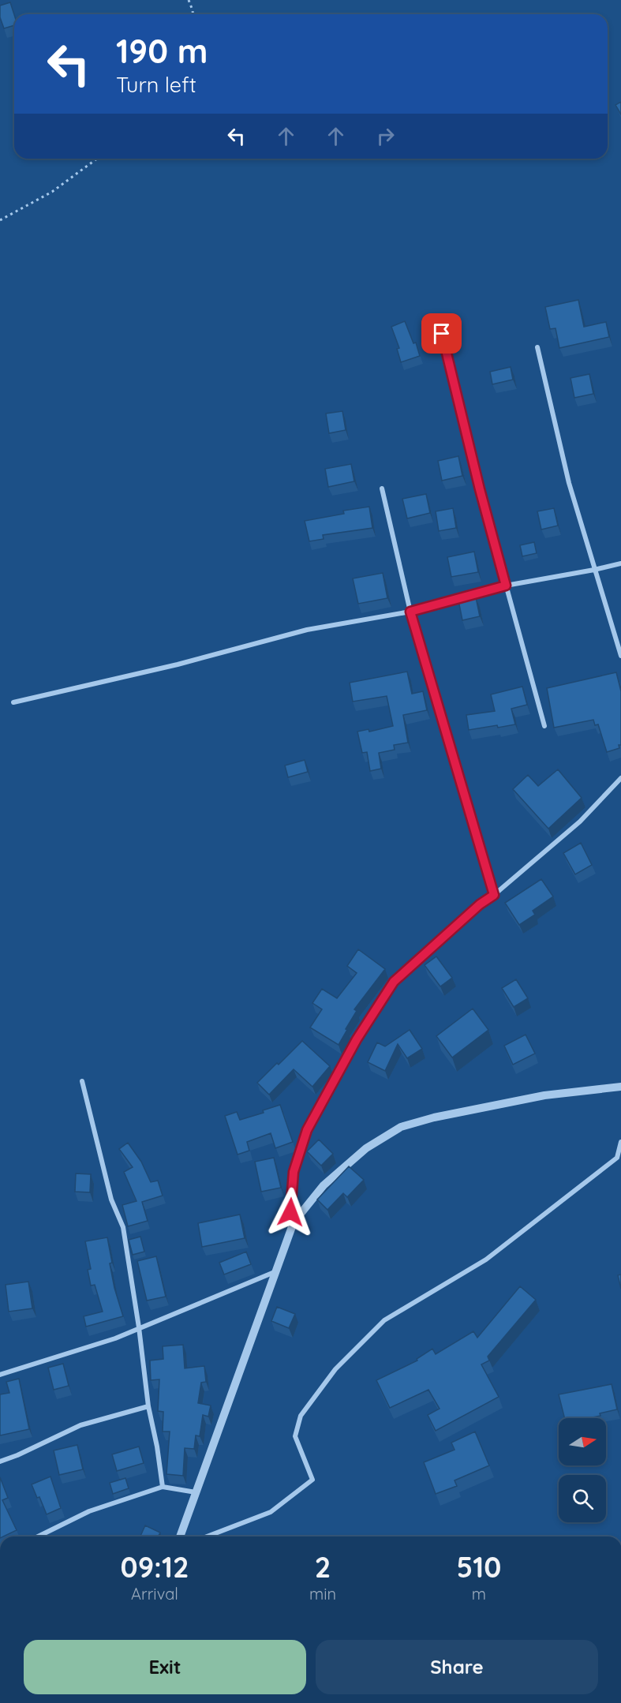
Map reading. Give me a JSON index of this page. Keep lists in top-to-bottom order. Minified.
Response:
{"north":"right","page":{"turn":["190 m","Turn left"],"eta":["09:12","Arrival","2","min","510","m"],"buttons":["Exit","Share"]}}
